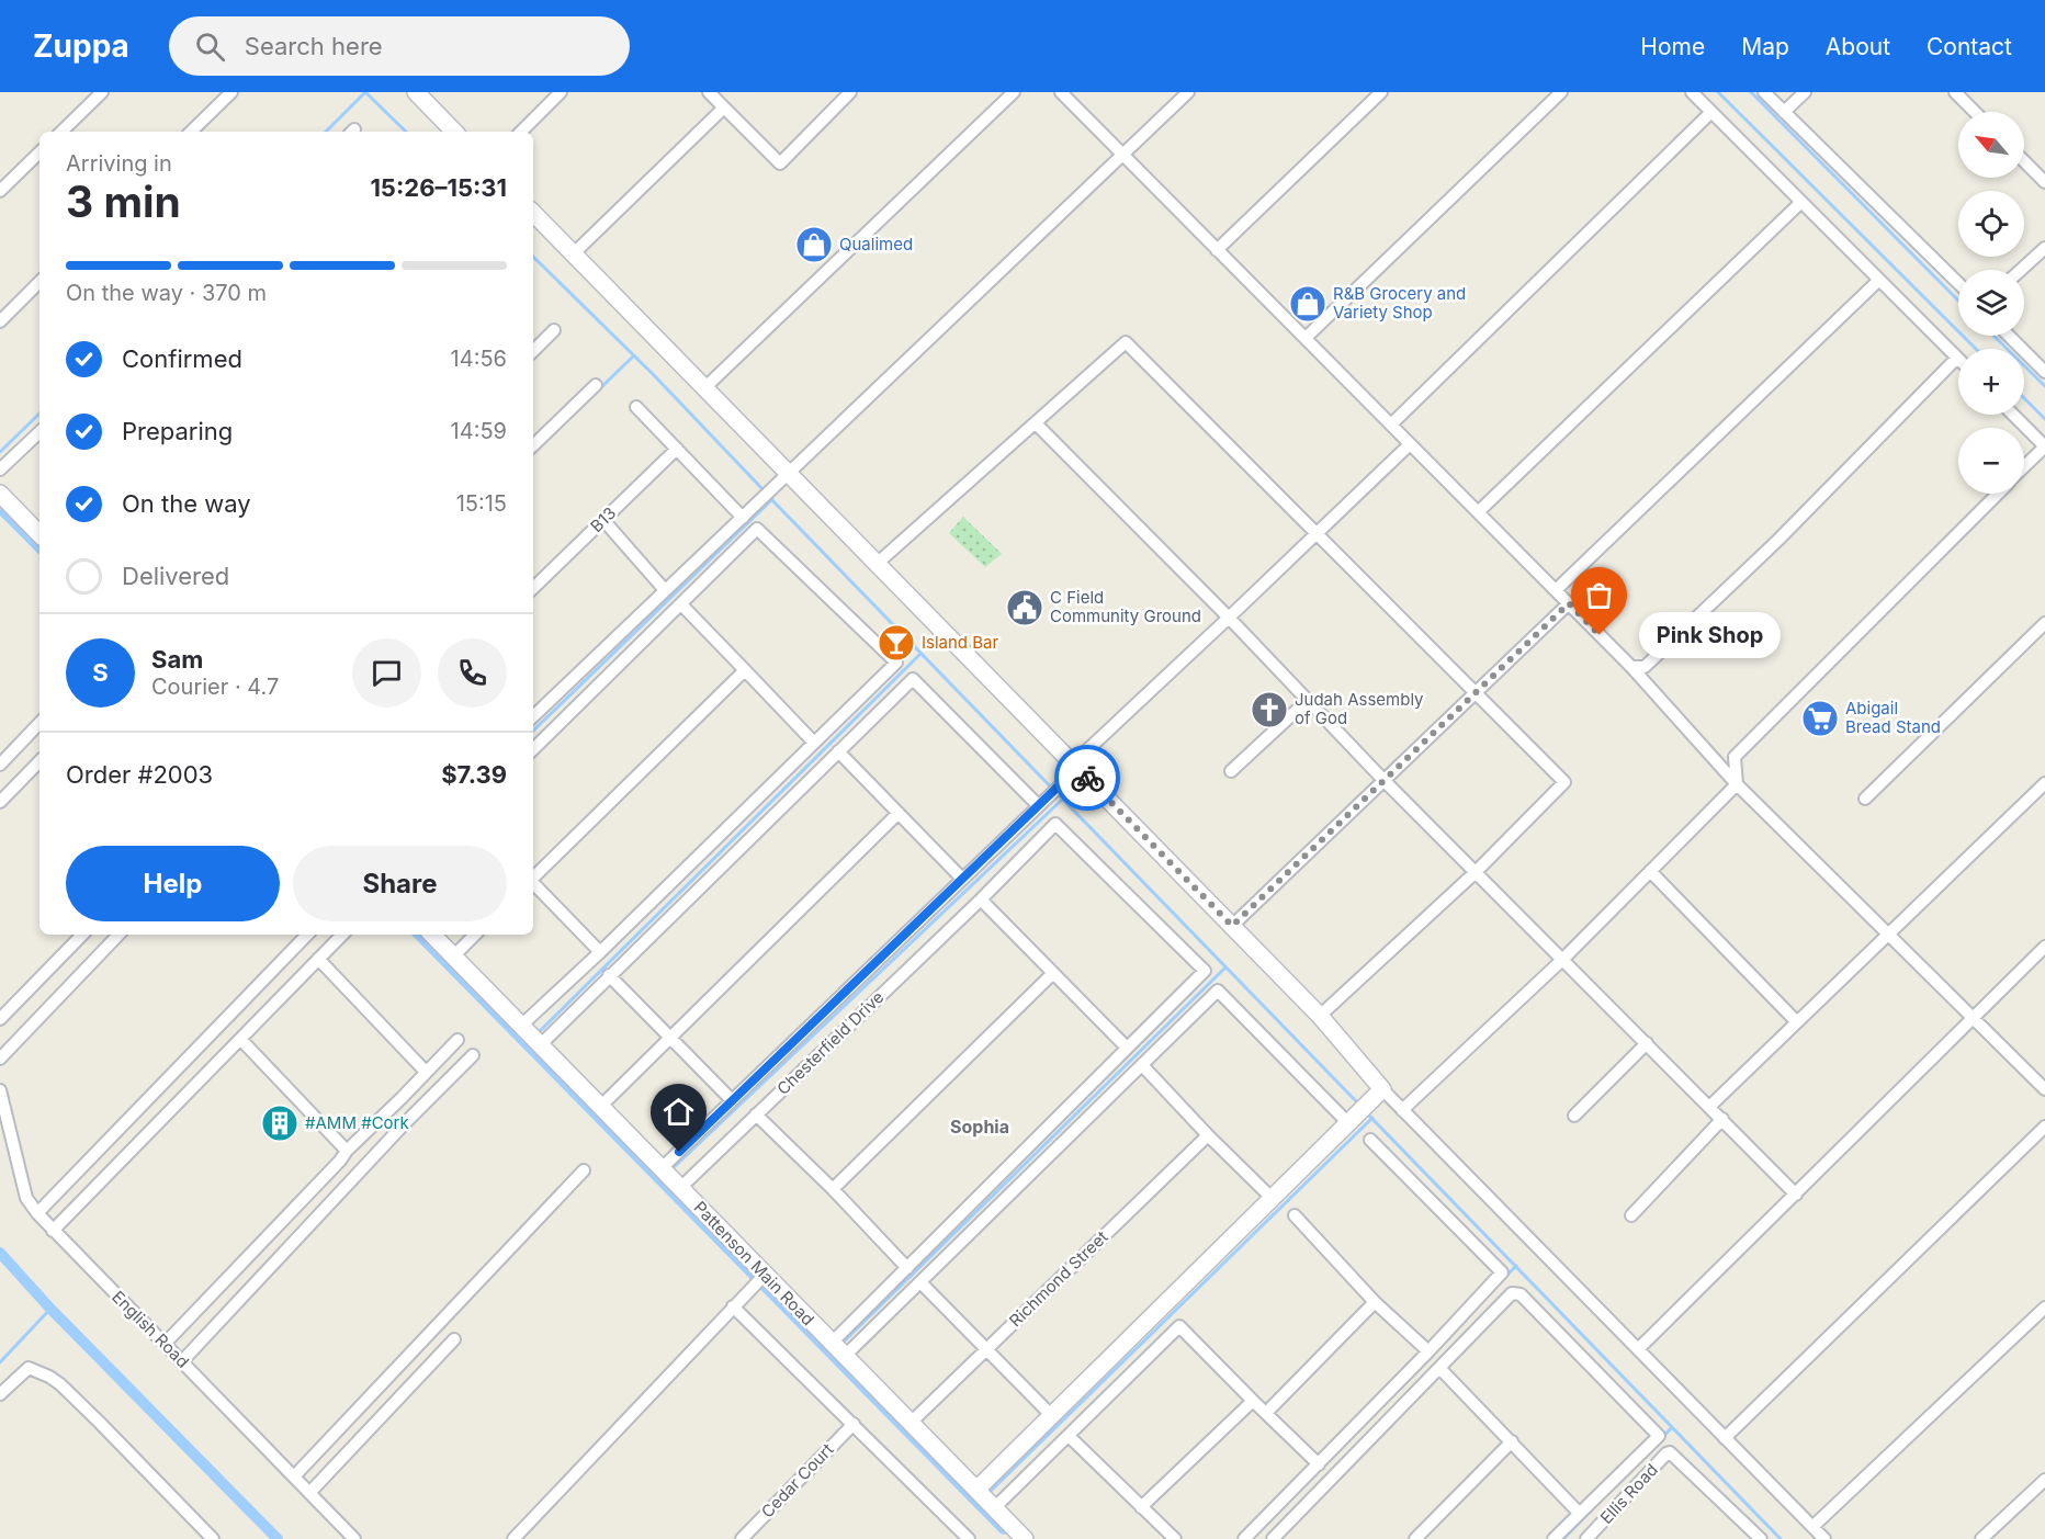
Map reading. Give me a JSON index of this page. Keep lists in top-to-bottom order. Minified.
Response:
{"streets":{"street":["B13","Chesterfield Drive","Pattenson Main Road","Richmond Street","English Road","Cedar Court","Ellis Road"]},"crossings":[["Chesterfield Drive","Pattenson Main Road"],["Pattenson Main Road","Richmond Street"]],"districts":["Sophia"],"places":{"shop":["Qualimed","R&B Grocery and Variety Shop"],"public building":["C Field Community Ground"],"other":["Pink Shop"],"bar":["Island Bar"],"church":["Judah Assembly of God"],"supermarket":["Abigail Bread Stand"],"building":["#AMM #Cork"]},"north":"top left","page":{"header":"Zuppa","search":"Search here","nav":["Home","Map","About","Contact"],"map_buttons":["+","−"],"heading":["3 min","Arriving in","15:26–15:31"],"panel":["Sam","Courier · 4.7","Order #2003","$7.39"],"bar":"On the way · 370 m","list":[["Confirmed","14:56"],["Preparing","14:59"],["On the way","15:15"],"Delivered"],"bubble":"Pink Shop","round":"S","buttons":["Help","Share"]}}
